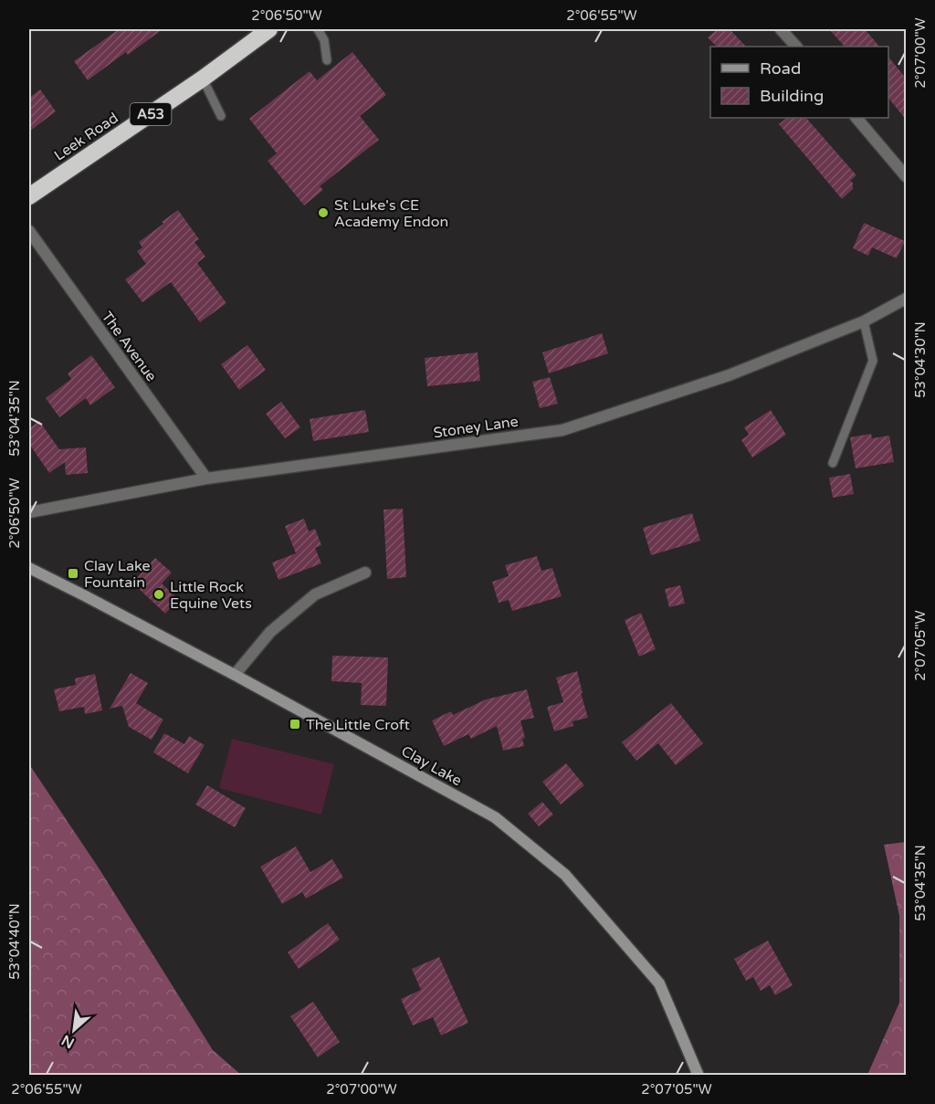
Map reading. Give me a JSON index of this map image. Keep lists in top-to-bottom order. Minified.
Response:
{"streets":{"highway":["A53","Leek Road"],"main road":["Clay Lake"],"street":["The Avenue","Stoney Lane"]},"crossings":[["The Avenue","Stoney Lane"]],"places":{"other":["St Luke's CE Academy Endon","Little Rock Equine Vets"],"transit":["Clay Lake Fountain","The Little Croft"]},"legend":["Road","Building"],"north":"bottom left","coordinates":["2°06'50\"W","2°06'55\"W","2°07'00\"W","53°04'30\"N","53°04'35\"N","2°07'05\"W","53°04'40\"N"]}
